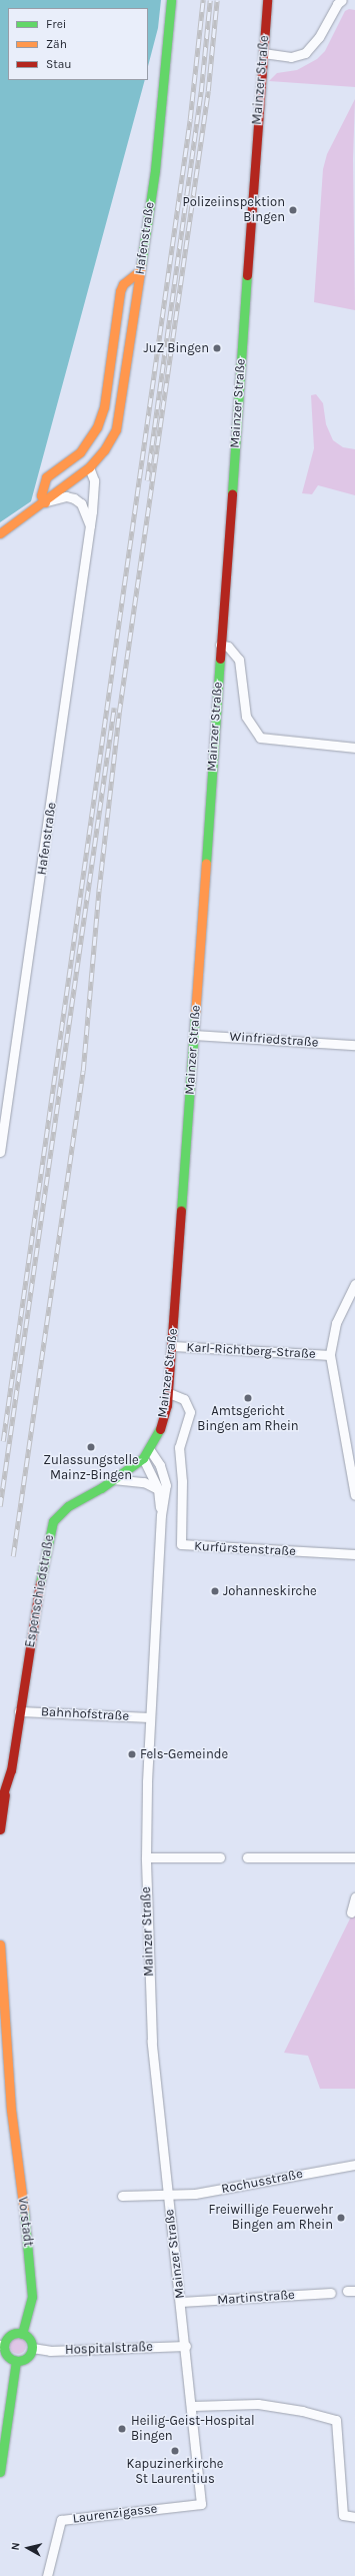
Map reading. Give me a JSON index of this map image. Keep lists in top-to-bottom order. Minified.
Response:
{"streets":{"main road":["Mainzer Straße","Hafenstraße","Espenschiedstraße","Vorstadt"],"street":["Winfriedstraße","Karl-Richtberg-Straße","Kurfürstenstraße","Bahnhofstraße","Rochusstraße","Martinstraße","Hospitalstraße","Laurenzigasse"]},"crossings":[["Mainzer Straße","Winfriedstraße"],["Mainzer Straße","Karl-Richtberg-Straße"],["Mainzer Straße","Kurfürstenstraße"],["Mainzer Straße","Espenschiedstraße"],["Mainzer Straße","Bahnhofstraße"],["Mainzer Straße","Rochusstraße"],["Mainzer Straße","Martinstraße"],["Mainzer Straße","Hospitalstraße"],["Mainzer Straße","Laurenzigasse"],["Espenschiedstraße","Bahnhofstraße"],["Vorstadt","Hospitalstraße"]],"places":["Polizeiinspektion Bingen","JuZ Bingen","Amtsgericht Bingen am Rhein","Zulassungstelle Mainz-Bingen","Johanneskirche","Fels-Gemeinde","Freiwillige Feuerwehr Bingen am Rhein","Heilig-Geist-Hospital Bingen","Kapuzinerkirche St Laurentius"],"legend":["Frei","Zäh","Stau"],"north":"left"}
